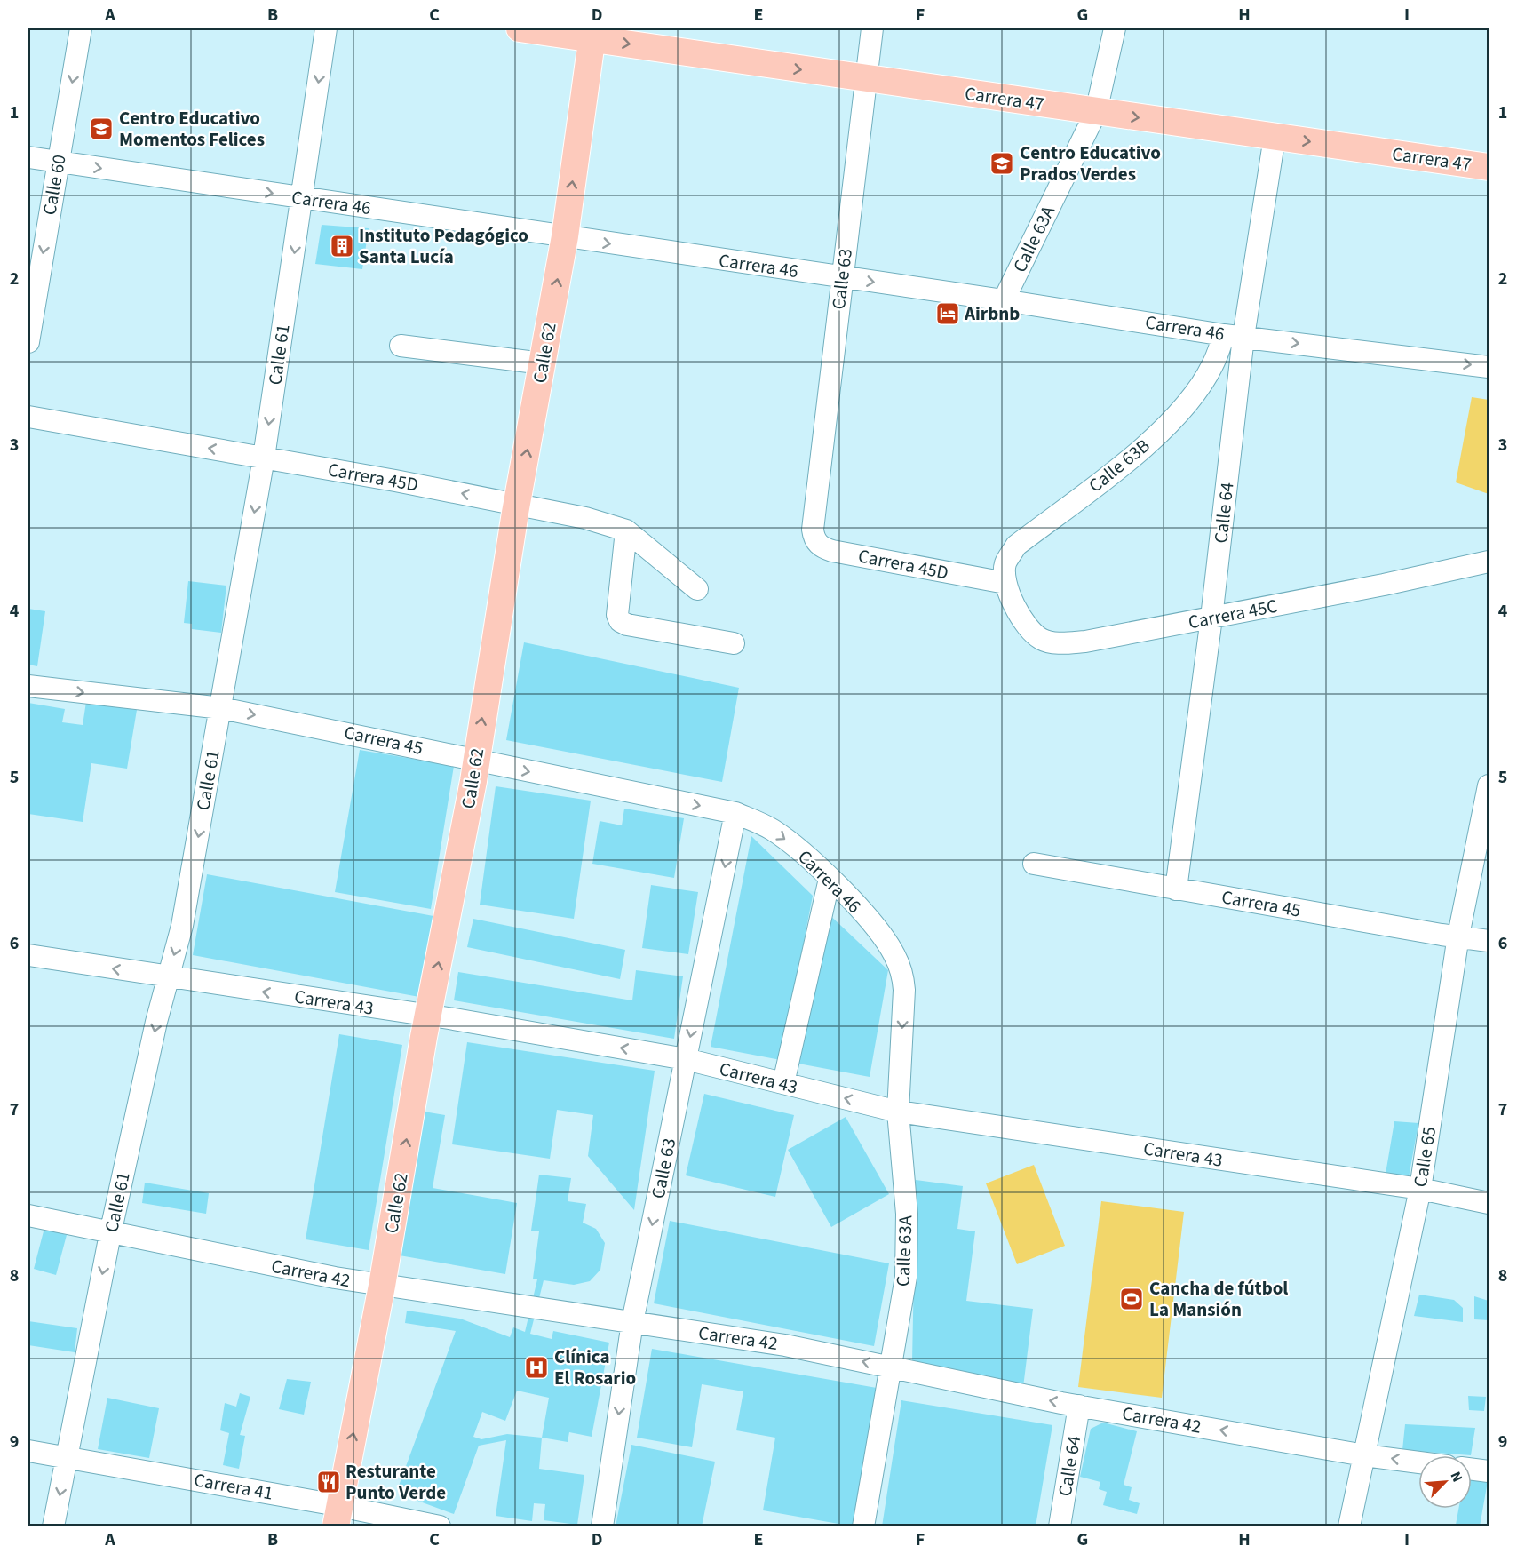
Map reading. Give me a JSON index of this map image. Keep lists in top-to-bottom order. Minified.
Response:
{"streets":{"main road":["Carrera 47","Calle 62"],"street":["Calle 60","Carrera 46","Calle 63A","Calle 63","Calle 61","Calle 63B","Carrera 45D","Calle 64","Carrera 45C","Carrera 45","Carrera 43","Calle 65","Carrera 42","Carrera 41"]},"crossings":[["Carrera 47","Calle 63A"],["Carrera 47","Calle 63"],["Carrera 47","Calle 62"],["Carrera 47","Calle 64"],["Calle 60","Carrera 46"],["Carrera 46","Calle 63A"],["Carrera 46","Calle 63"],["Carrera 46","Calle 62"],["Carrera 46","Calle 61"],["Carrera 46","Calle 63B"],["Carrera 46","Calle 64"],["Carrera 46","Carrera 45"],["Calle 63A","Carrera 43"],["Calle 63A","Carrera 42"],["Calle 63","Carrera 45D"],["Calle 63","Carrera 45"],["Calle 63","Carrera 43"],["Calle 63","Carrera 42"],["Calle 62","Carrera 45D"],["Calle 62","Carrera 45"],["Calle 62","Carrera 43"],["Calle 62","Carrera 42"],["Calle 62","Carrera 41"],["Calle 61","Carrera 45D"],["Calle 61","Carrera 45"],["Calle 61","Carrera 43"],["Calle 61","Carrera 42"],["Calle 61","Carrera 41"],["Calle 63B","Carrera 45D"],["Calle 63B","Calle 64"],["Calle 63B","Carrera 45C"],["Carrera 45D","Carrera 45C"],["Calle 64","Carrera 45C"],["Calle 64","Carrera 45"],["Calle 64","Carrera 42"],["Carrera 45","Calle 65"],["Carrera 43","Calle 65"],["Calle 65","Carrera 42"]],"one_way":["Carrera 47","Calle 60","Carrera 46","Calle 63","Calle 62","Calle 61","Carrera 45D","Carrera 45","Carrera 43","Carrera 42"],"places":{"school or university":["Centro Educativo Momentos Felices","Centro Educativo Prados Verdes"],"building":["Instituto Pedagógico Santa Lucía"],"hotel":["Airbnb"],"sports":["Cancha de fútbol La Mansión"],"hospital":["Clínica El Rosario"],"restaurant":["Resturante Punto Verde"]},"north":"top right","grid":{"columns":["A","B","C","D","E","F","G","H","I"],"rows":["1","2","3","4","5","6","7","8","9"]}}
